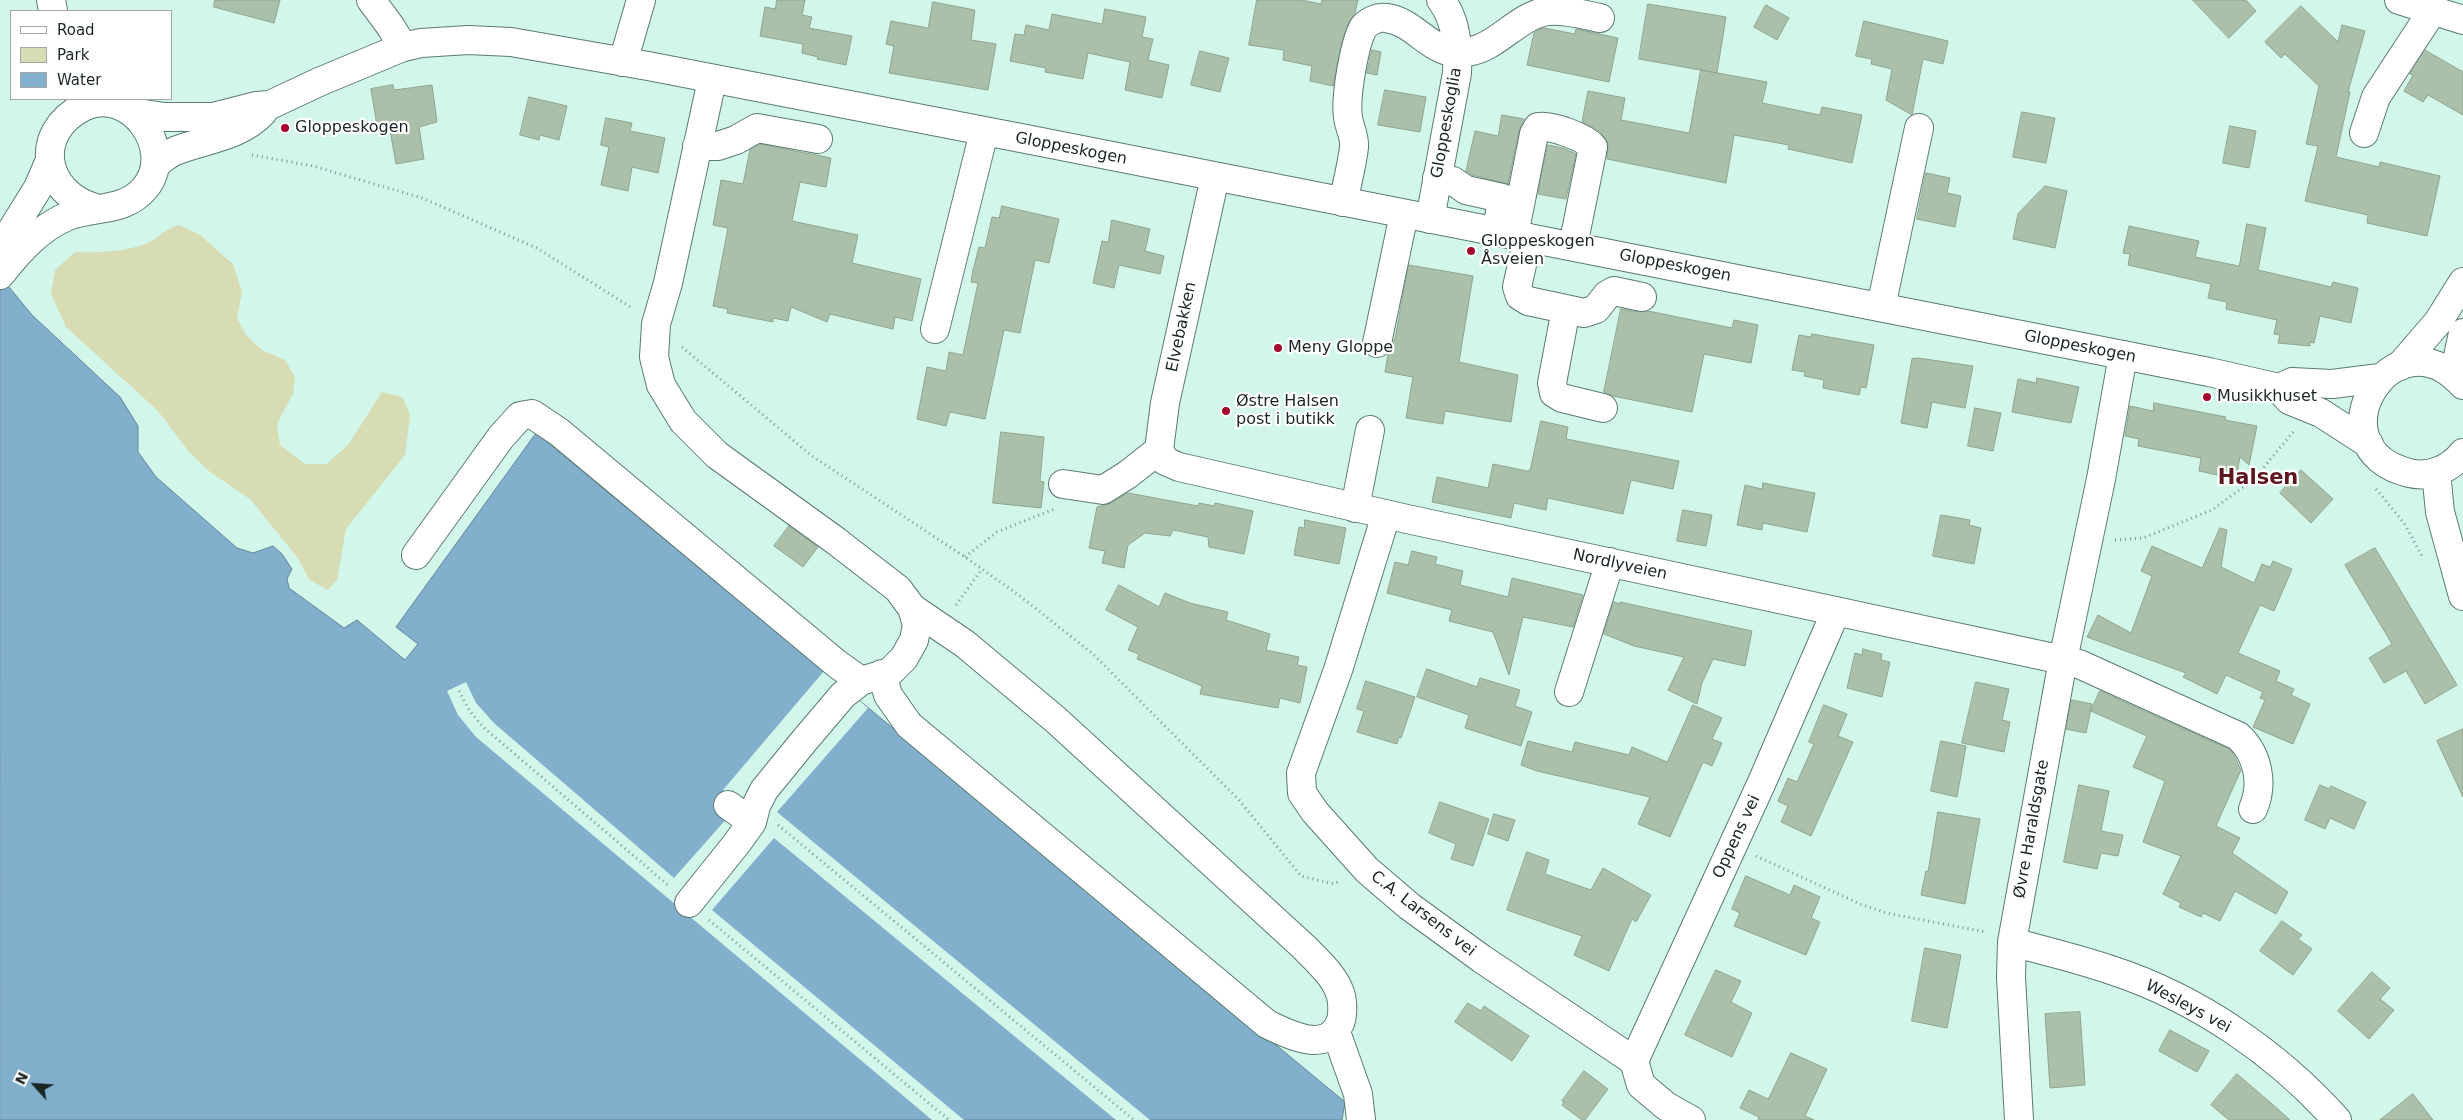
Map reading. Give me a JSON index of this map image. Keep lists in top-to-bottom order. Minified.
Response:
{"streets":{"street":["Gloppeskoglia","Gloppeskogen","Elvebakken","Nordlyveien","Øvre Haraldsgate","Oppens vei","C.A. Larsens vei","Wesleys vei"]},"crossings":[["Gloppeskoglia","Gloppeskogen"],["Gloppeskogen","Elvebakken"],["Gloppeskogen","Øvre Haraldsgate"],["Elvebakken","Nordlyveien"],["Nordlyveien","Øvre Haraldsgate"],["Nordlyveien","Oppens vei"],["Nordlyveien","C.A. Larsens vei"],["Øvre Haraldsgate","Wesleys vei"],["Oppens vei","C.A. Larsens vei"]],"districts":["Halsen"],"places":["Gloppeskogen","Gloppeskogen Åsveien","Meny Gloppe","Musikkhuset","Østre Halsen post i butikk"],"legend":["Road","Park","Water"],"north":"top left"}
